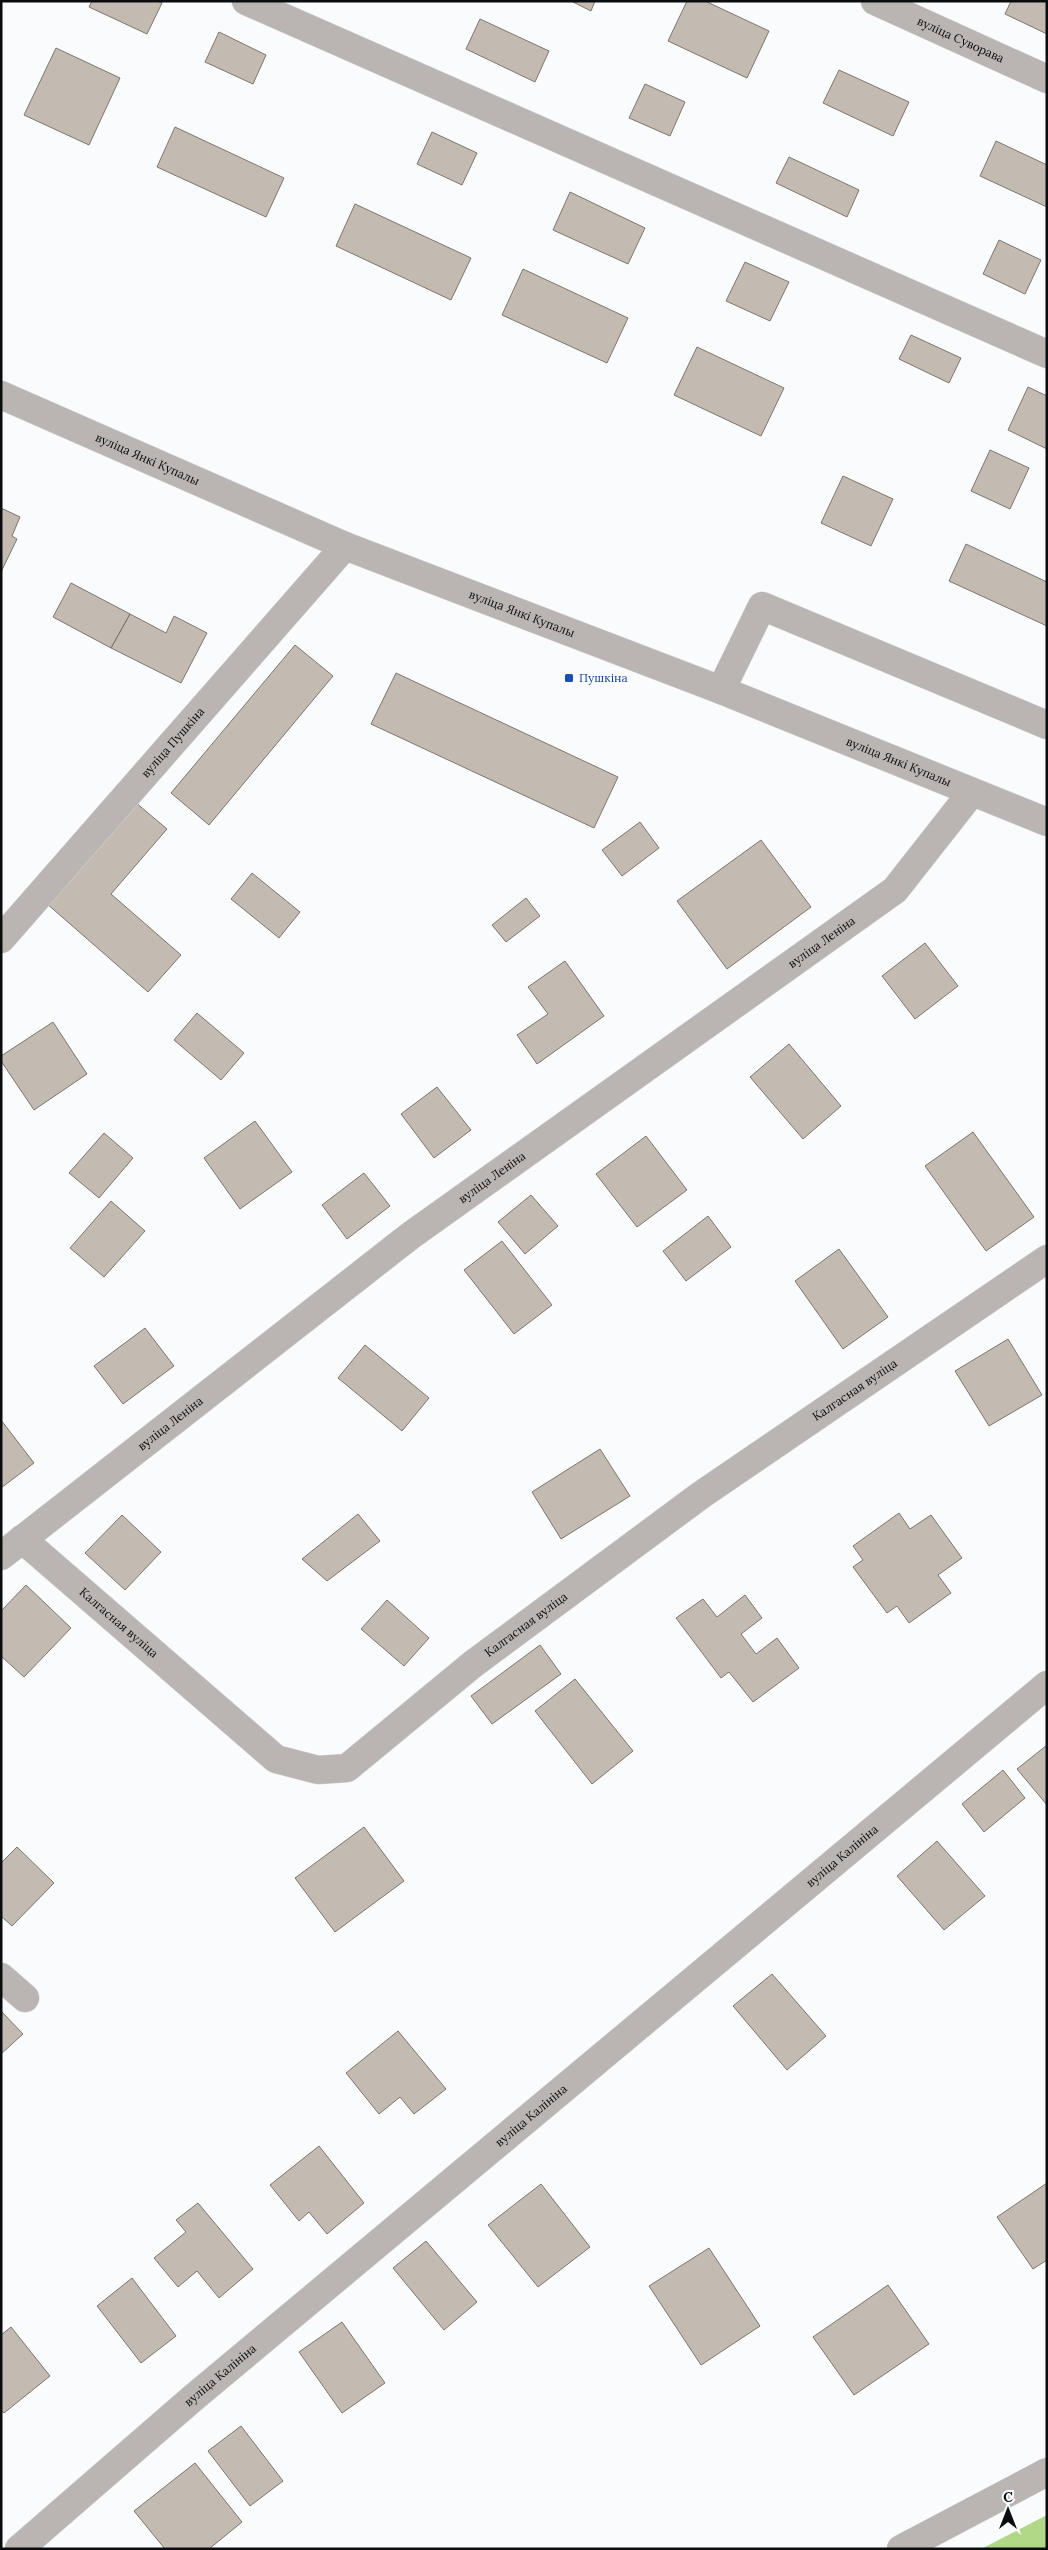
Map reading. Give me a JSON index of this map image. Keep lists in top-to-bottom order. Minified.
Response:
{"streets":{"street":["вуліца Суворава","вуліца Янкі Купалы","вуліца Пушкіна","вуліца Леніна","Калгасная вуліца","вуліца Калініна"]},"crossings":[["вуліца Янкі Купалы","вуліца Пушкіна"],["вуліца Янкі Купалы","вуліца Леніна"],["вуліца Леніна","Калгасная вуліца"]],"places":{"transit":["Пушкіна"]},"north":"top"}
